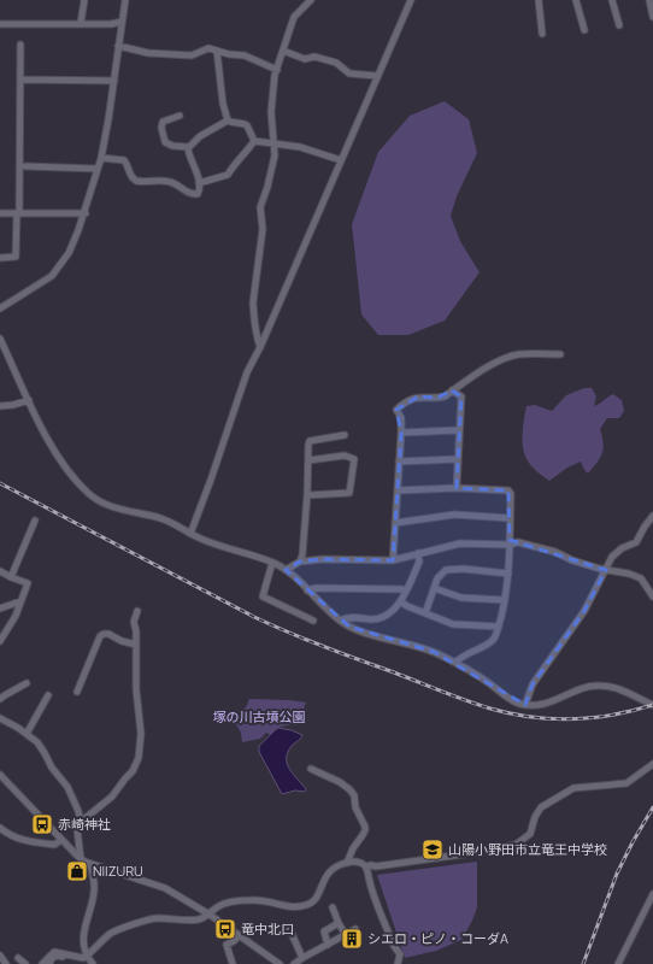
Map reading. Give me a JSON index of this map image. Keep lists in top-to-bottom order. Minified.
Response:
{"parks":["塚の川古墳公園"],"places":{"bus stop":["赤崎神社","竜中北口"],"school or university":["山陽小野田市立竜王中学校"],"shop":["NIIZURU"],"building":["シエロ・ピノ・コーダA"]}}
